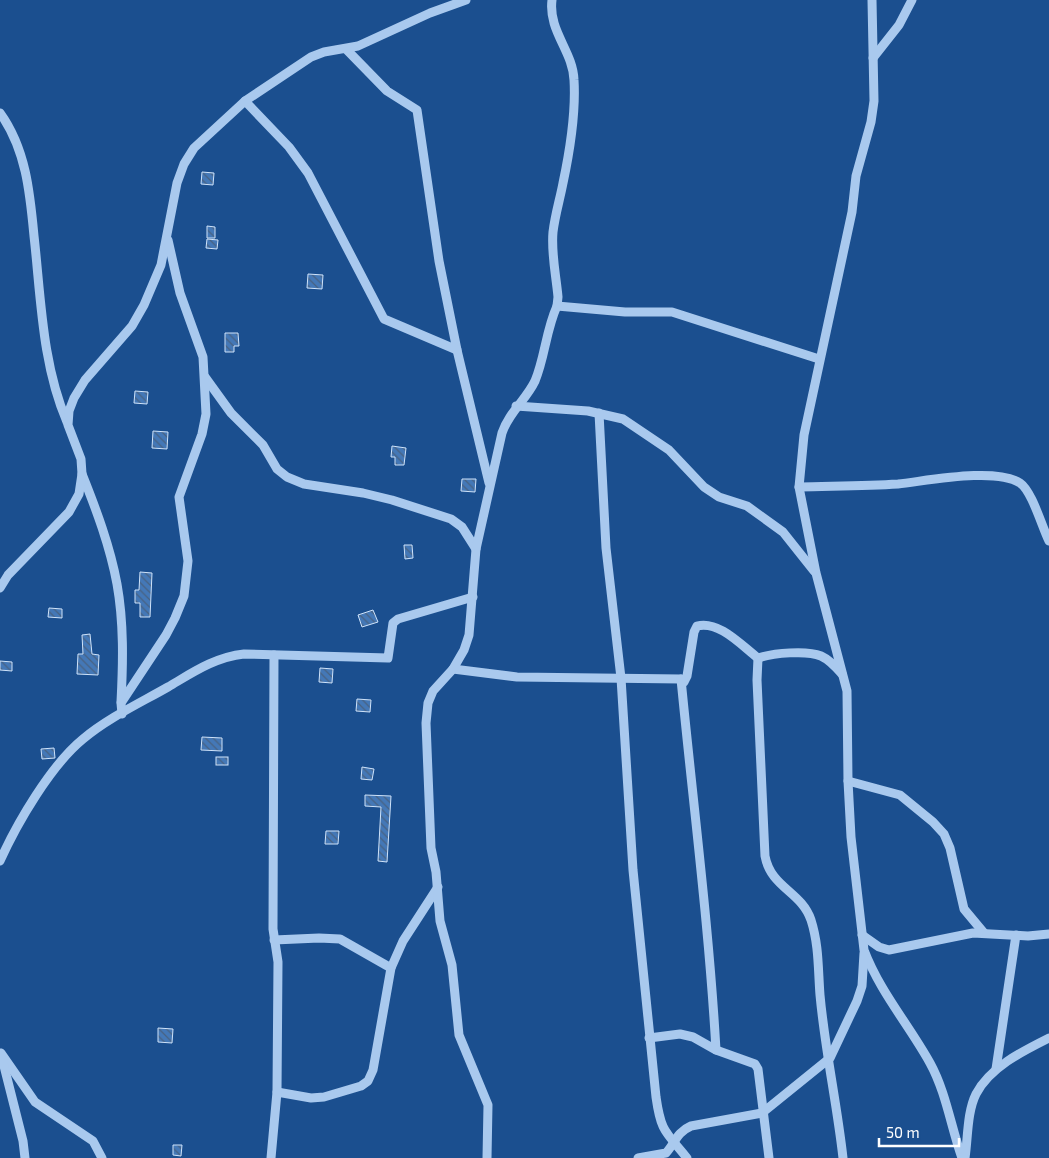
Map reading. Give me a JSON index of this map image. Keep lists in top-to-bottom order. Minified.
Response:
{"scale_bar":"50 m"}
